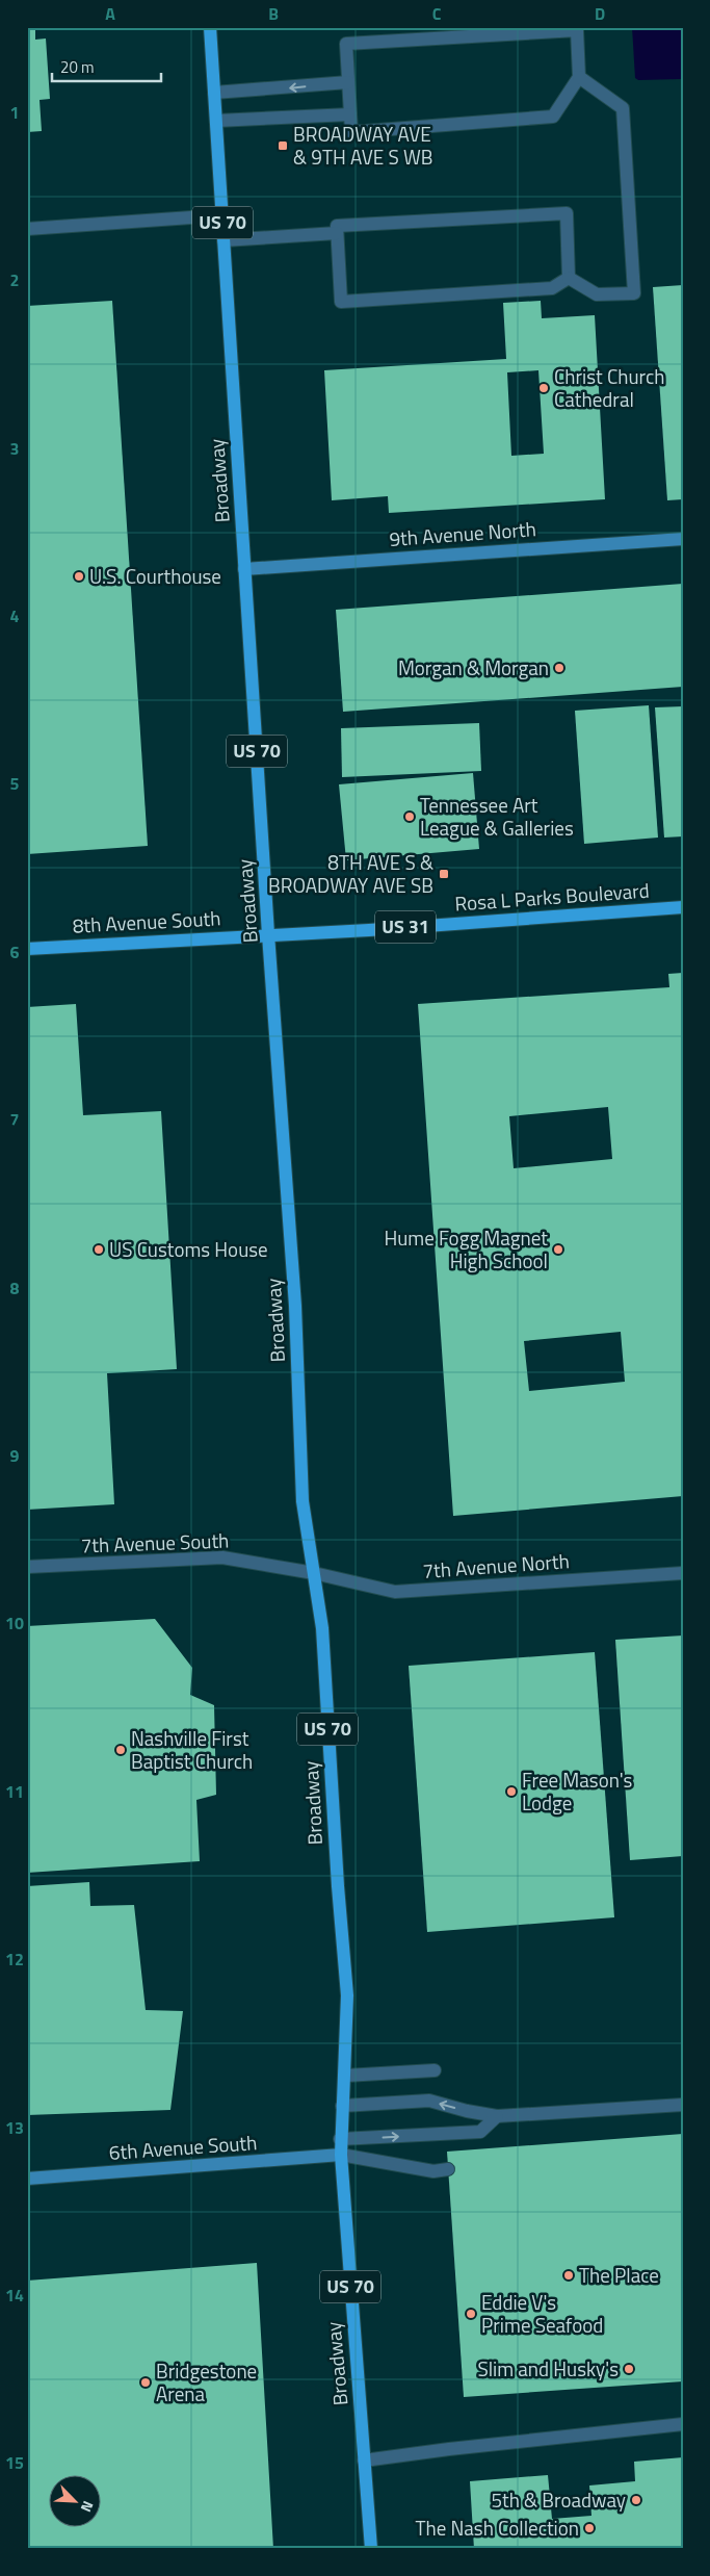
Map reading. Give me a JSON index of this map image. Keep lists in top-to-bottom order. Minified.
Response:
{"streets":{"main road":["US 70","Broadway","Rosa L Parks Boulevard","8th Avenue South","US 31"],"street":["9th Avenue North","7th Avenue South","7th Avenue North","6th Avenue South"]},"crossings":[["Broadway","9th Avenue North"],["Broadway","Rosa L Parks Boulevard"],["Broadway","8th Avenue South"],["Broadway","7th Avenue South"],["Broadway","7th Avenue North"],["Broadway","6th Avenue South"],["Rosa L Parks Boulevard","8th Avenue South"],["7th Avenue South","7th Avenue North"]],"places":{"transit":["BROADWAY AVE & 9TH AVE S WB","8TH AVE S & BROADWAY AVE SB"],"other":["Christ Church Cathedral","U.S. Courthouse","Morgan & Morgan","Tennessee Art League & Galleries","US Customs House","Hume Fogg Magnet High School","Nashville First Baptist Church","Free Mason's Lodge","The Place","Eddie V's Prime Seafood","Slim and Husky's","Bridgestone Arena","5th & Broadway","The Nash Collection"]},"scale_bar":"20 m","north":"bottom right","grid":{"columns":["A","B","C","D"],"rows":["1","2","3","4","5","6","7","8","9","10","11","12","13","14","15"]}}
